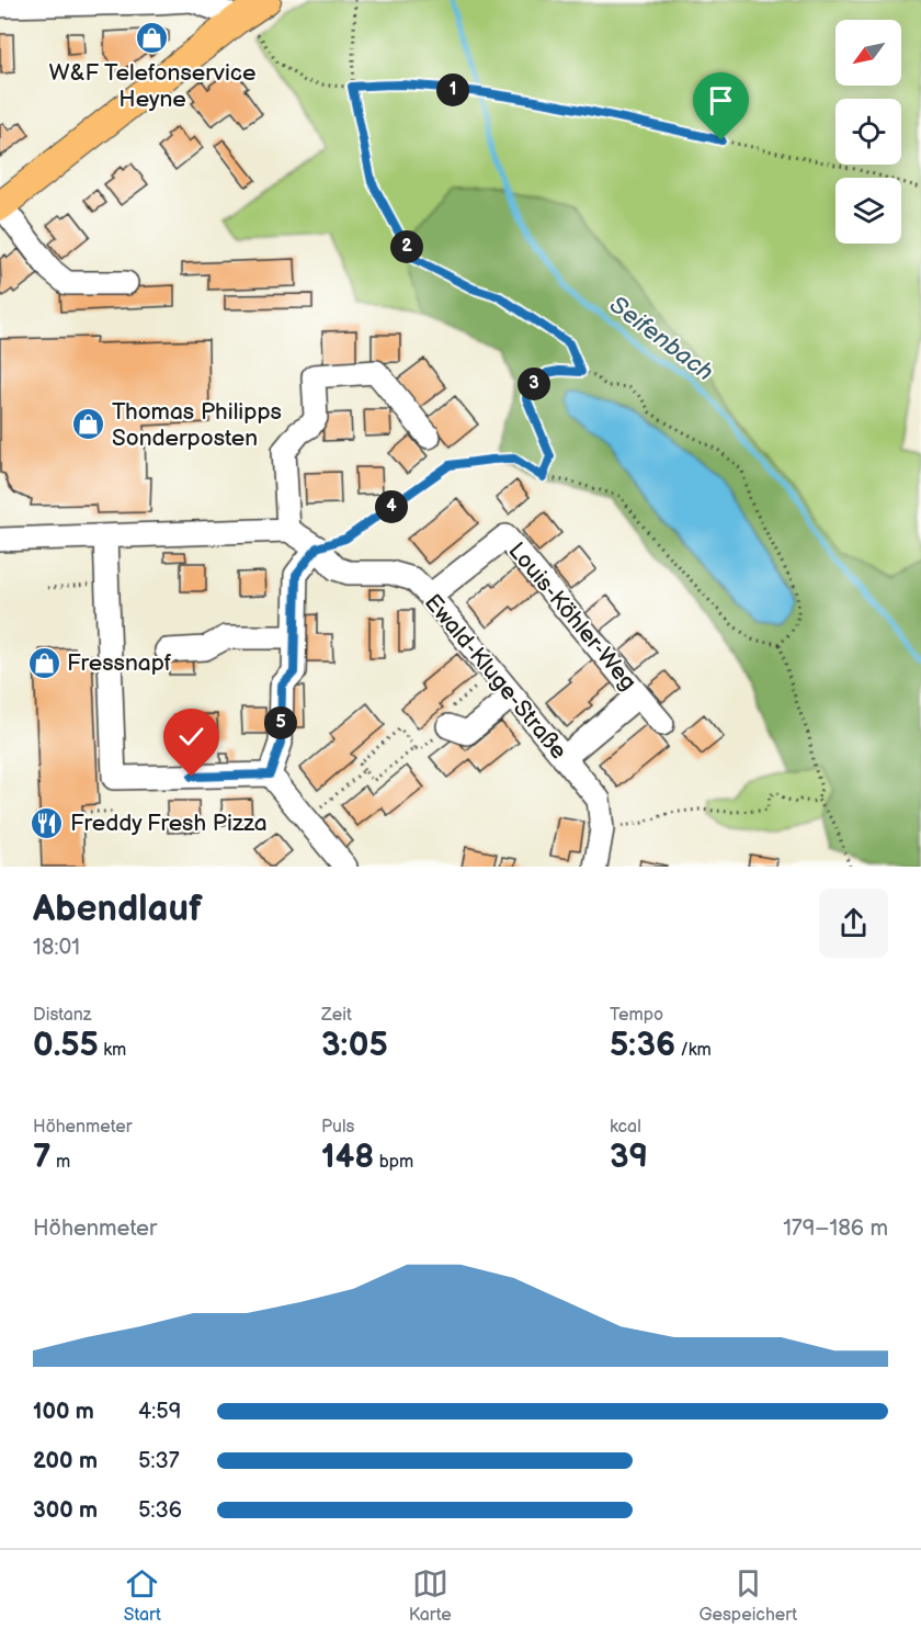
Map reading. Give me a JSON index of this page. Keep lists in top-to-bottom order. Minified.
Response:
{"streets":{"street":["Louis-Köhler-Weg","Ewald-Kluge-Straße"]},"crossings":[["Louis-Köhler-Weg","Ewald-Kluge-Straße"]],"water":["Seifenbach"],"places":{"shop":["W&F Telefonservice Heyne","Thomas Philipps Sonderposten","Fressnapf"],"restaurant":["Freddy Fresh Pizza"]},"north":"bottom left","page":{"pins":["1","2","3","4","5"],"heading":["Abendlauf","18:01"],"stats":[["Distanz","0.55 km"],["Zeit","3:05"],["Tempo","5:36 /km"],["Höhenmeter","7 m"],["Puls","148 bpm"],["kcal","39"]],"chart":["Höhenmeter","179–186 m"],"list":[{"name":"100 m","note":"4:59"},{"name":"200 m","note":"5:37"},{"name":"300 m","note":"5:36"}],"tabs":["Start","Karte","Gespeichert"]}}
